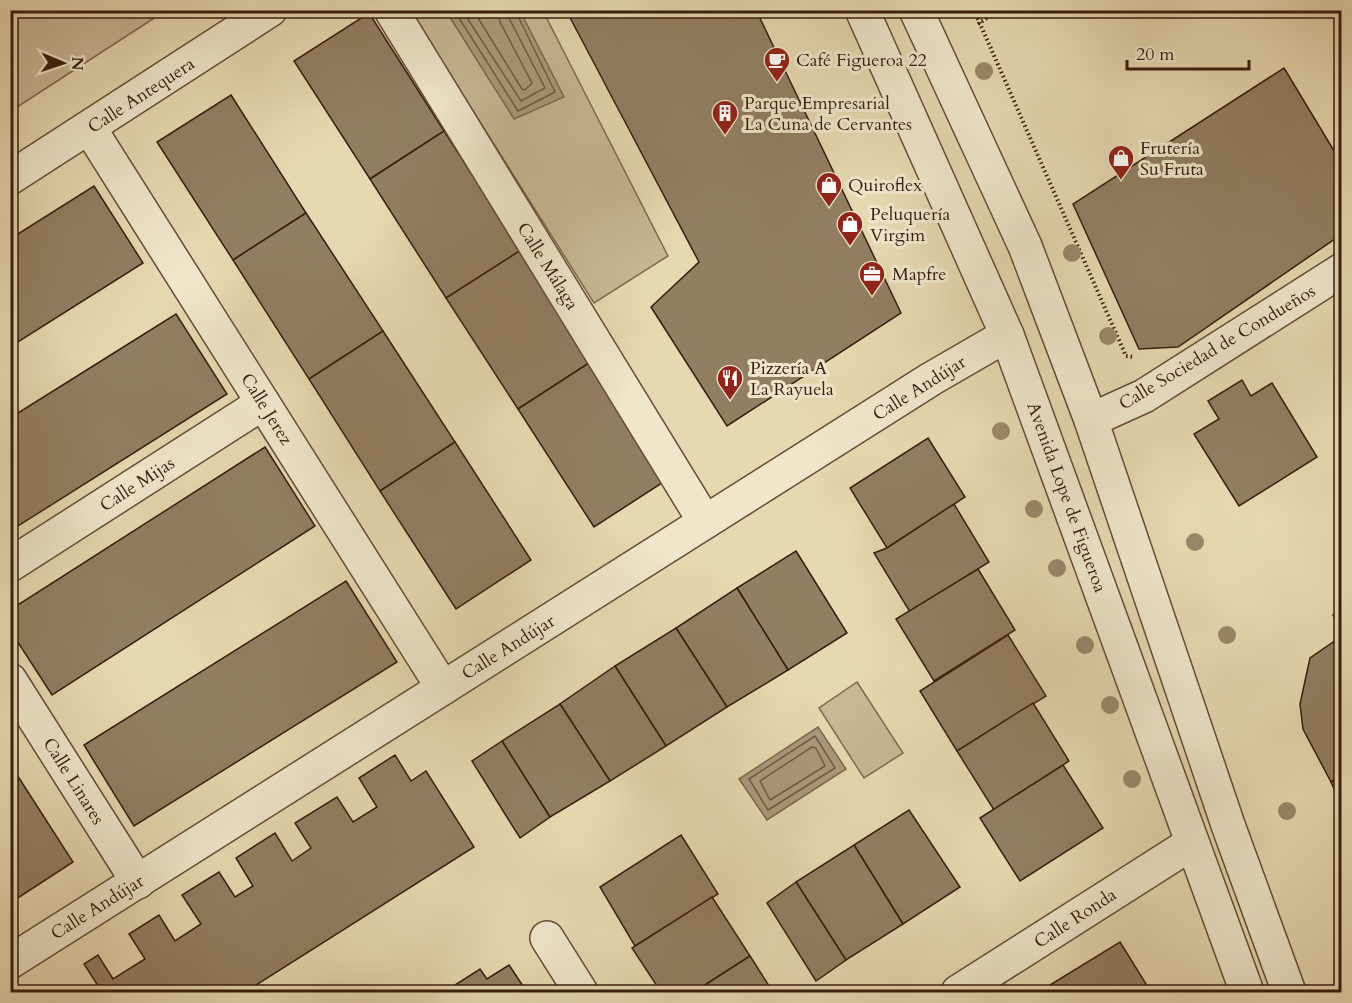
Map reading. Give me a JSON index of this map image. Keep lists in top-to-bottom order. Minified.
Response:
{"streets":{"street":["Calle Antequera","Calle Málaga","Calle Sociedad de Condueños","Calle Andújar","Calle Jerez","Calle Mijas","Avenida Lope de Figueroa","Calle Linares","Calle Ronda"]},"crossings":[["Calle Antequera","Calle Jerez"],["Calle Málaga","Calle Andújar"],["Calle Andújar","Calle Jerez"],["Calle Andújar","Avenida Lope de Figueroa"],["Calle Andújar","Calle Linares"],["Calle Jerez","Calle Mijas"],["Avenida Lope de Figueroa","Calle Ronda"]],"places":{"cafe":["Café Figueroa 22"],"building":["Parque Empresarial La Cuna de Cervantes"],"shop":["Frutería Su Fruta","Quiroflex","Peluquería Virgim"],"office":["Mapfre"],"restaurant":["Pizzería A La Rayuela"]},"scale_bar":"20 m","north":"right"}
